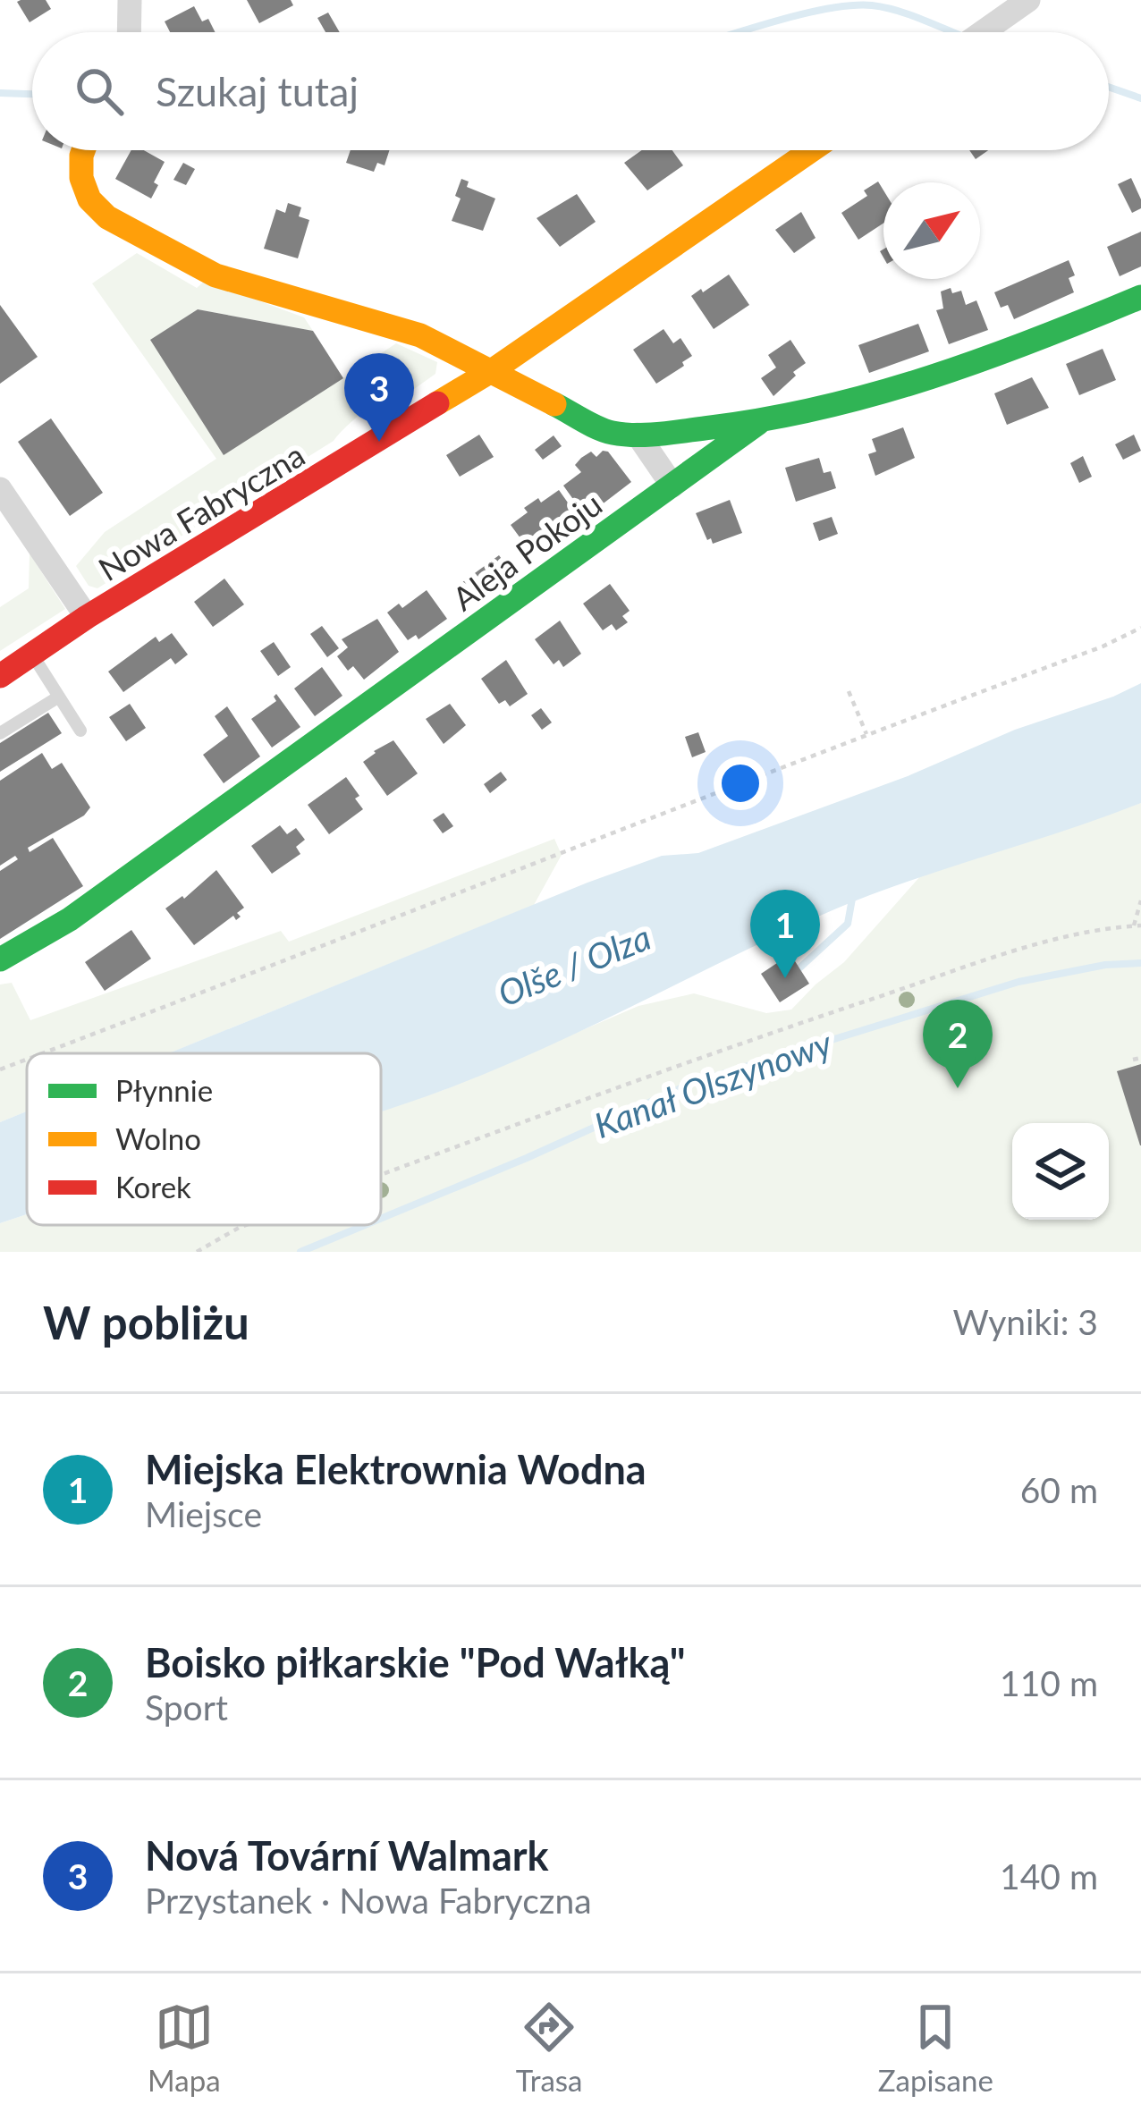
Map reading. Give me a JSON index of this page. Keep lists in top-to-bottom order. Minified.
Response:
{"streets":{"street":["Nowa Fabryczna","Aleja Pokoju"]},"water":["Olše / Olza","Kanał Olszynowy"],"legend":["Płynnie","Wolno","Korek"],"north":"top right","page":{"search":"Szukaj tutaj","pins":["3","1","2"],"heading":["W pobliżu","Wyniki: 3"],"list":[{"mark":"1","name":"Miejska Elektrownia Wodna","note":"Miejsce","value":"60 m"},{"mark":"2","name":"Boisko piłkarskie \"Pod Wałką\"","note":"Sport","value":"110 m"},{"mark":"3","name":"Nová Tovární Walmark","note":"Przystanek · Nowa Fabryczna","value":"140 m"}],"nav":["Mapa","Trasa","Zapisane"]}}
